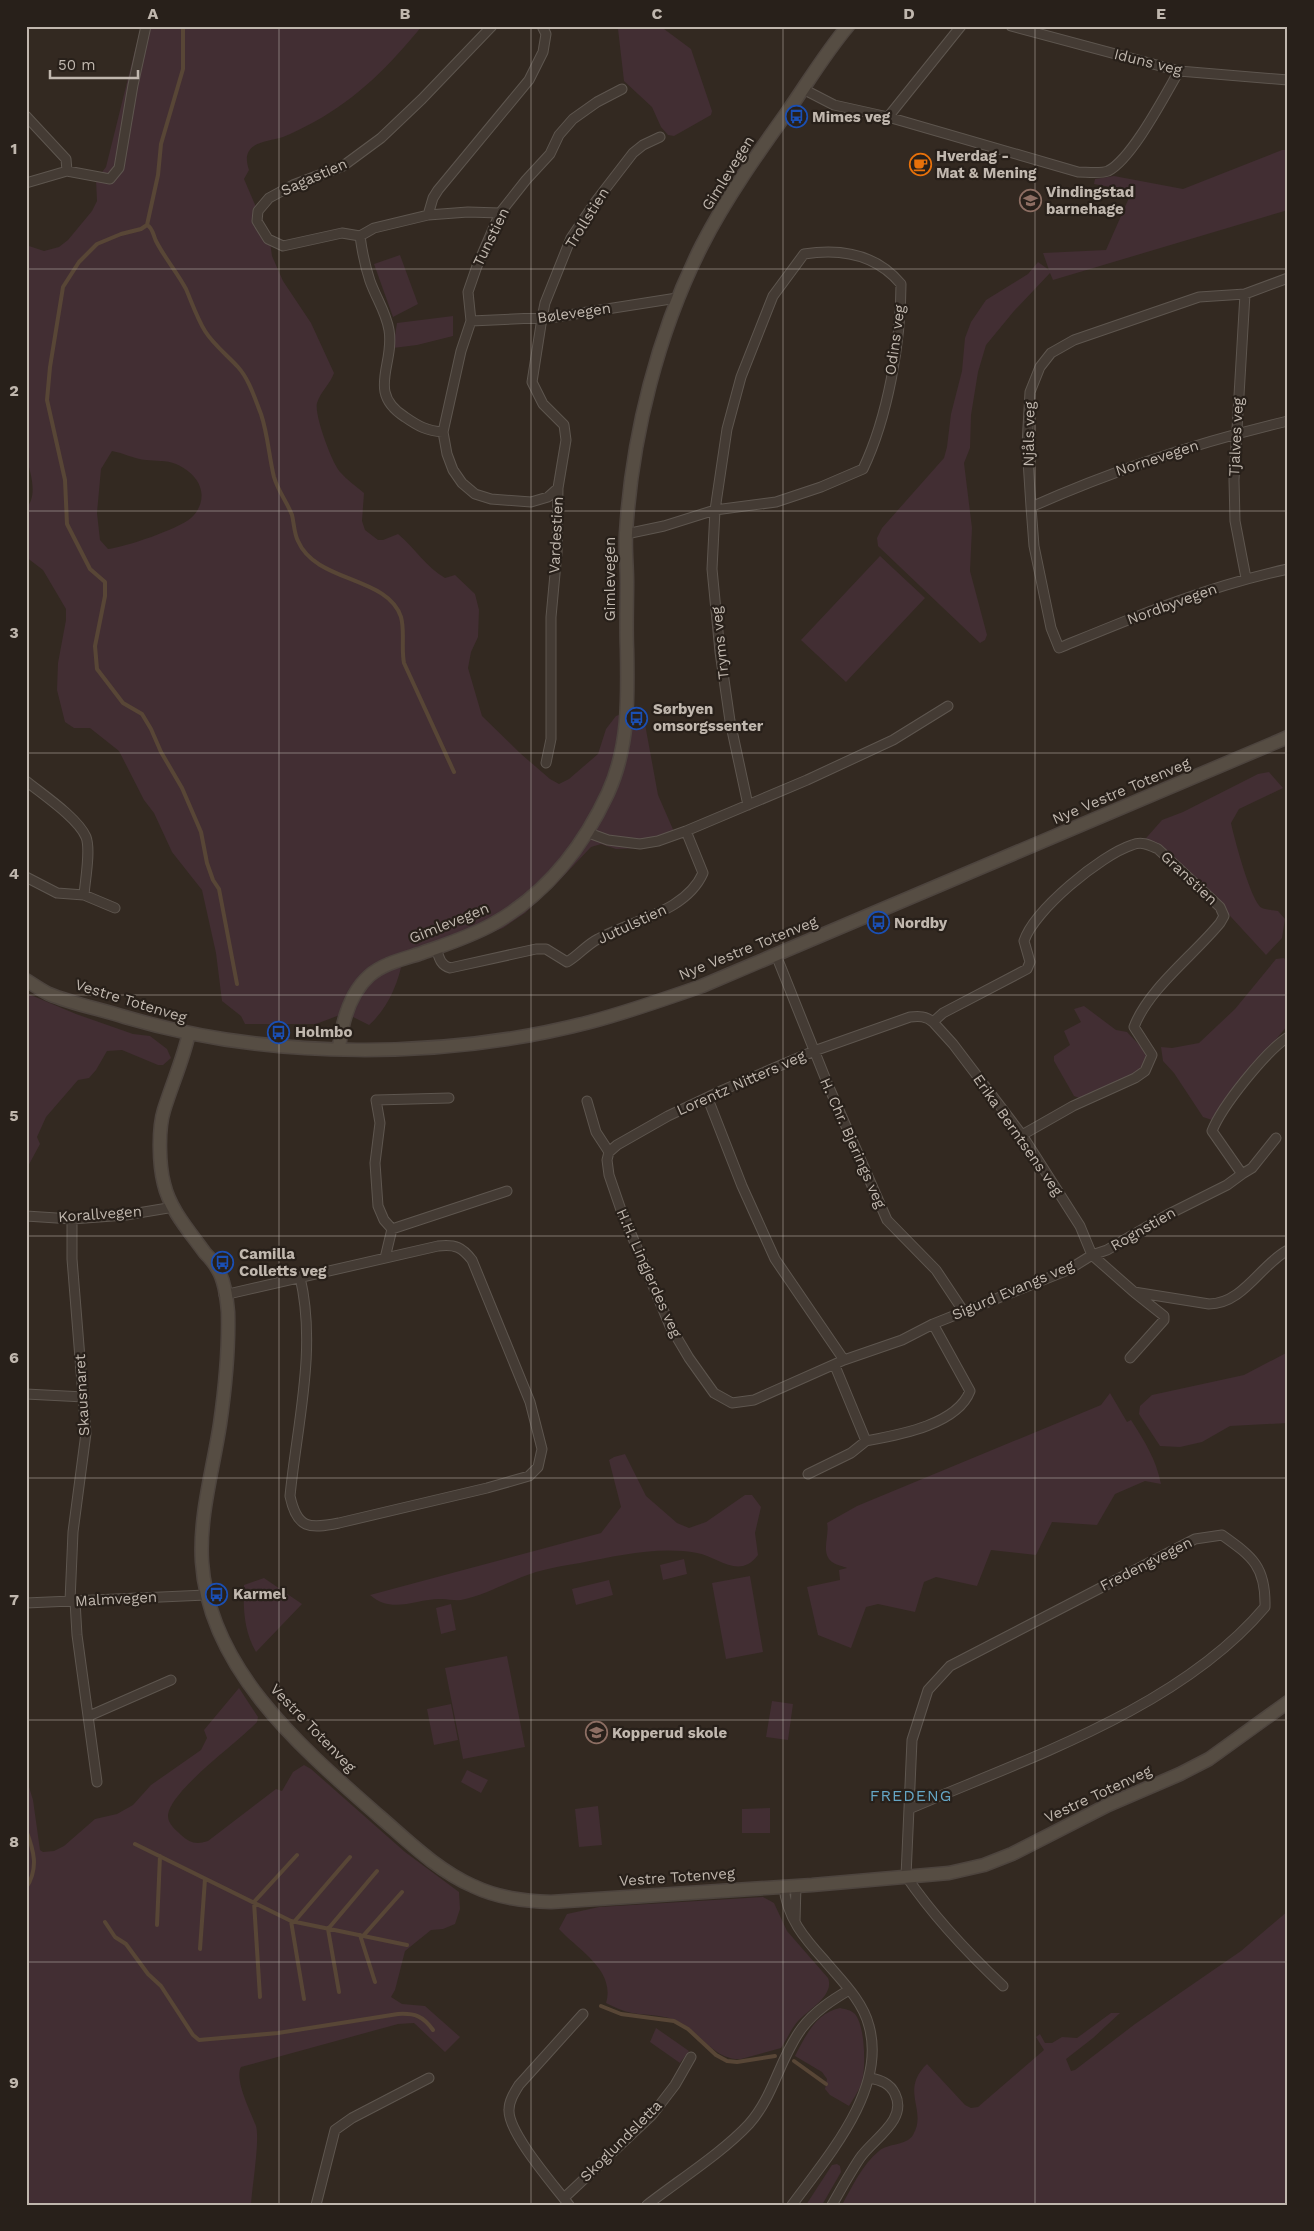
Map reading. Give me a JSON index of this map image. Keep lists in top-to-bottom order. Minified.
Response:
{"streets":{"street":["Iduns veg","Gimlevegen","Sagastien","Trollstien","Tunstien","Bølevegen","Odins veg","Njåls veg","Tjalves veg","Nornevegen","Vardestien","Nordbyvegen","Tryms veg","Nye Vestre Totenveg","Granstien","Jutulstien","Vestre Totenveg","Lorentz Nitters veg","Erika Berntsens veg","H. Chr. Bjerings veg","Korallvegen","Rognstien","H.H. Lingjerdes veg","Sigurd Evangs veg","Skausnaret","Fredengvegen","Malmvegen","Skoglundsletta"]},"crossings":[["Gimlevegen","Bølevegen"],["Gimlevegen","Odins veg"],["Gimlevegen","Nye Vestre Totenveg"],["Gimlevegen","Jutulstien"],["Sagastien","Tunstien"],["Trollstien","Bølevegen"],["Trollstien","Vardestien"],["Tunstien","Bølevegen"],["Tunstien","Vardestien"],["Bølevegen","Vardestien"],["Odins veg","Tryms veg"],["Njåls veg","Tjalves veg"],["Njåls veg","Nornevegen"],["Njåls veg","Nordbyvegen"],["Tjalves veg","Nornevegen"],["Tjalves veg","Nordbyvegen"],["Nye Vestre Totenveg","Vestre Totenveg"],["Nye Vestre Totenveg","H. Chr. Bjerings veg"],["Granstien","Lorentz Nitters veg"],["Granstien","Erika Berntsens veg"],["Vestre Totenveg","Korallvegen"],["Vestre Totenveg","Fredengvegen"],["Vestre Totenveg","Malmvegen"],["Lorentz Nitters veg","Erika Berntsens veg"],["Lorentz Nitters veg","H. Chr. Bjerings veg"],["Lorentz Nitters veg","H.H. Lingjerdes veg"],["Erika Berntsens veg","Rognstien"],["Erika Berntsens veg","Sigurd Evangs veg"],["H. Chr. Bjerings veg","Sigurd Evangs veg"],["Korallvegen","Skausnaret"],["Rognstien","Sigurd Evangs veg"],["H.H. Lingjerdes veg","Sigurd Evangs veg"],["Skausnaret","Malmvegen"]],"districts":["FREDENG"],"places":{"bus stop":["Mimes veg","Sørbyen omsorgssenter","Nordby","Holmbo","Camilla Colletts veg","Karmel"],"cafe":["Hverdag - Mat & Mening"],"school or university":["Vindingstad barnehage","Kopperud skole"]},"scale_bar":"50 m","grid":{"columns":["A","B","C","D","E"],"rows":["1","2","3","4","5","6","7","8","9"]}}
